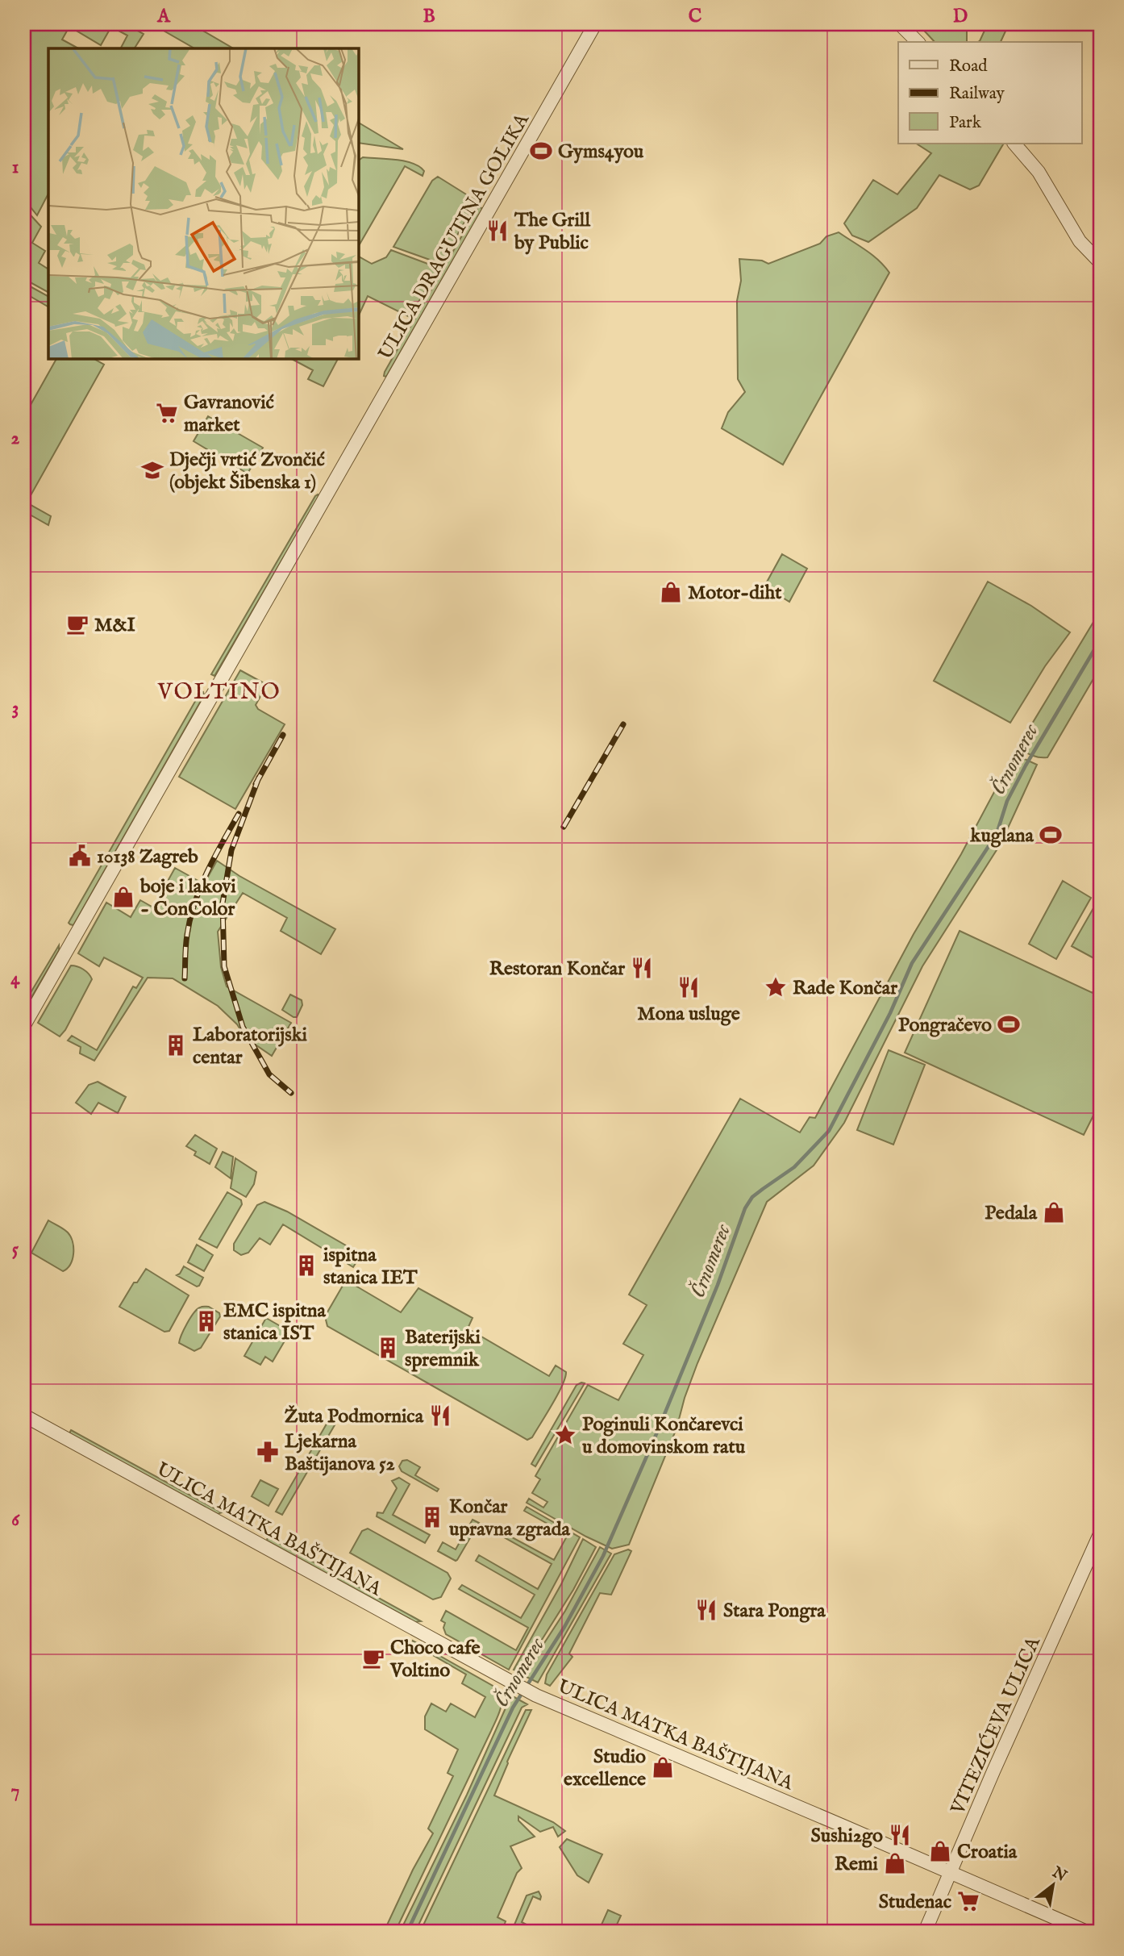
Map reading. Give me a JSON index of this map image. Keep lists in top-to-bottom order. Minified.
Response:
{"streets":{"street":["ULICA DRAGUTINA GOLIKA","ULICA MATKA BAŠTIJANA","VITEZIĆEVA ULICA"]},"crossings":[["ULICA MATKA BAŠTIJANA","VITEZIĆEVA ULICA"]],"districts":["VOLTINO"],"water":["Črnomerec"],"places":{"sports":["Gyms4you","kuglana","Pongračevo"],"restaurant":["The Grill by Public","Restoran Končar","Mona usluge","Žuta Podmornica","Stara Pongra","Sushi2go"],"supermarket":["Gavranović market","Studenac"],"school or university":["Dječji vrtić Zvončić (objekt Šibenska 1)"],"shop":["Motor-diht","boje i lakovi - ConColor","Pedala","Studio excellence","Croatia","Remi"],"cafe":["M&I","Choco cafe Voltino"],"public building":["10138 Zagreb"],"place":["Rade Končar","Poginuli Končarevci u domovinskom ratu"],"building":["Laboratorijski centar","ispitna stanica IET","EMC ispitna stanica IST","Baterijski spremnik","Končar upravna zgrada"],"pharmacy":["Ljekarna Baštijanova 52"]},"legend":["Road","Railway","Park"],"north":"top right","grid":{"columns":["A","B","C","D"],"rows":["1","2","3","4","5","6","7"]}}
